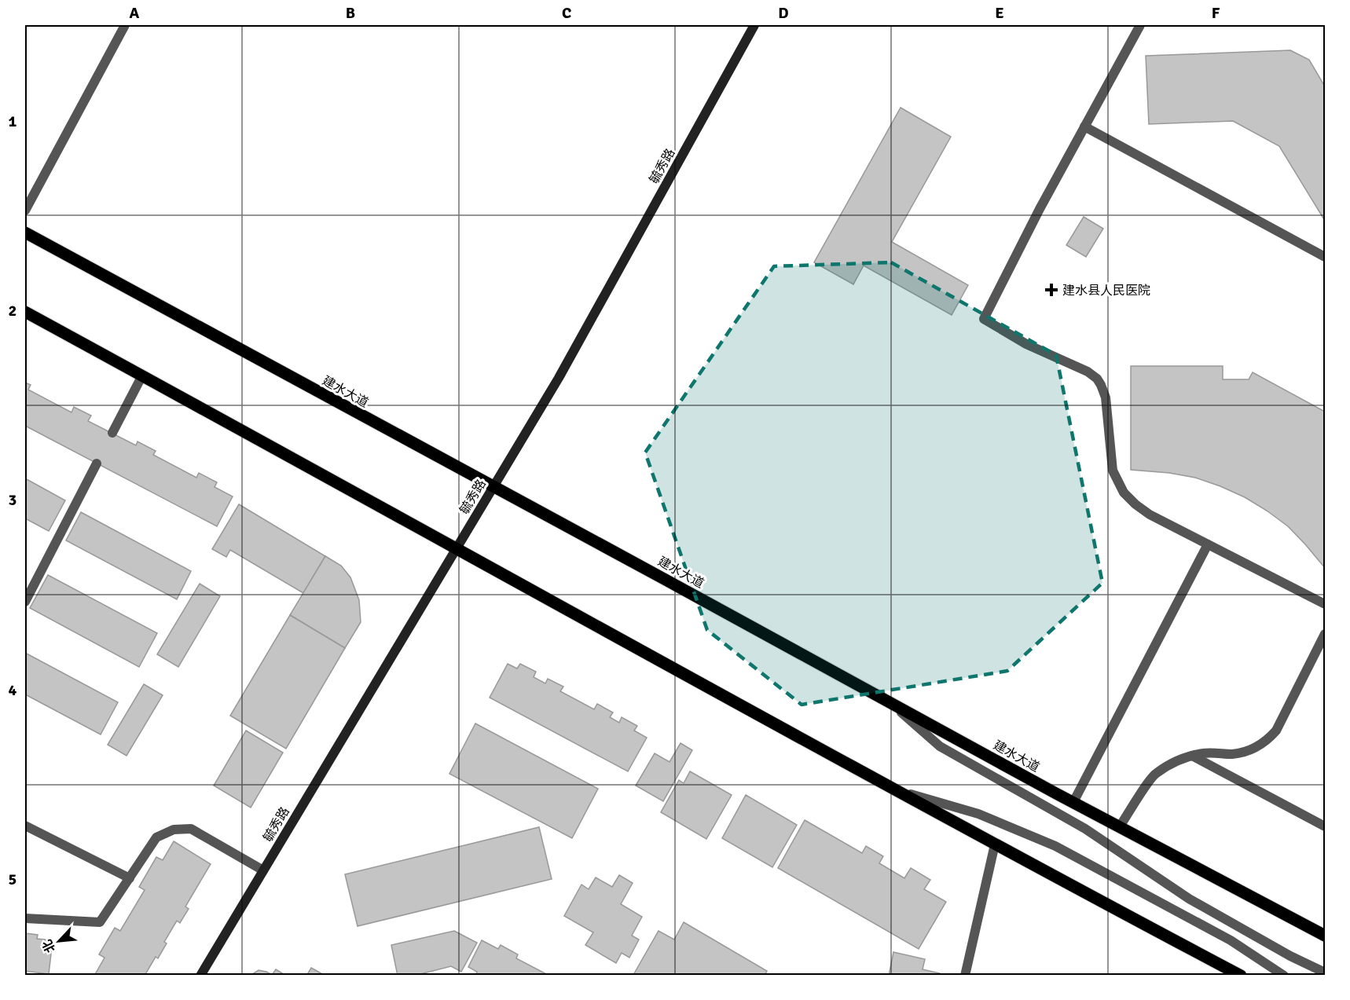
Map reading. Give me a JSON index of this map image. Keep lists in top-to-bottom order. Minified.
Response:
{"streets":{"main road":["建水大道"],"street":["毓秀路"]},"crossings":[["毓秀路","建水大道"]],"places":{"health":["建水县人民医院"]},"north":"bottom left","grid":{"columns":["A","B","C","D","E","F"],"rows":["1","2","3","4","5"]}}
